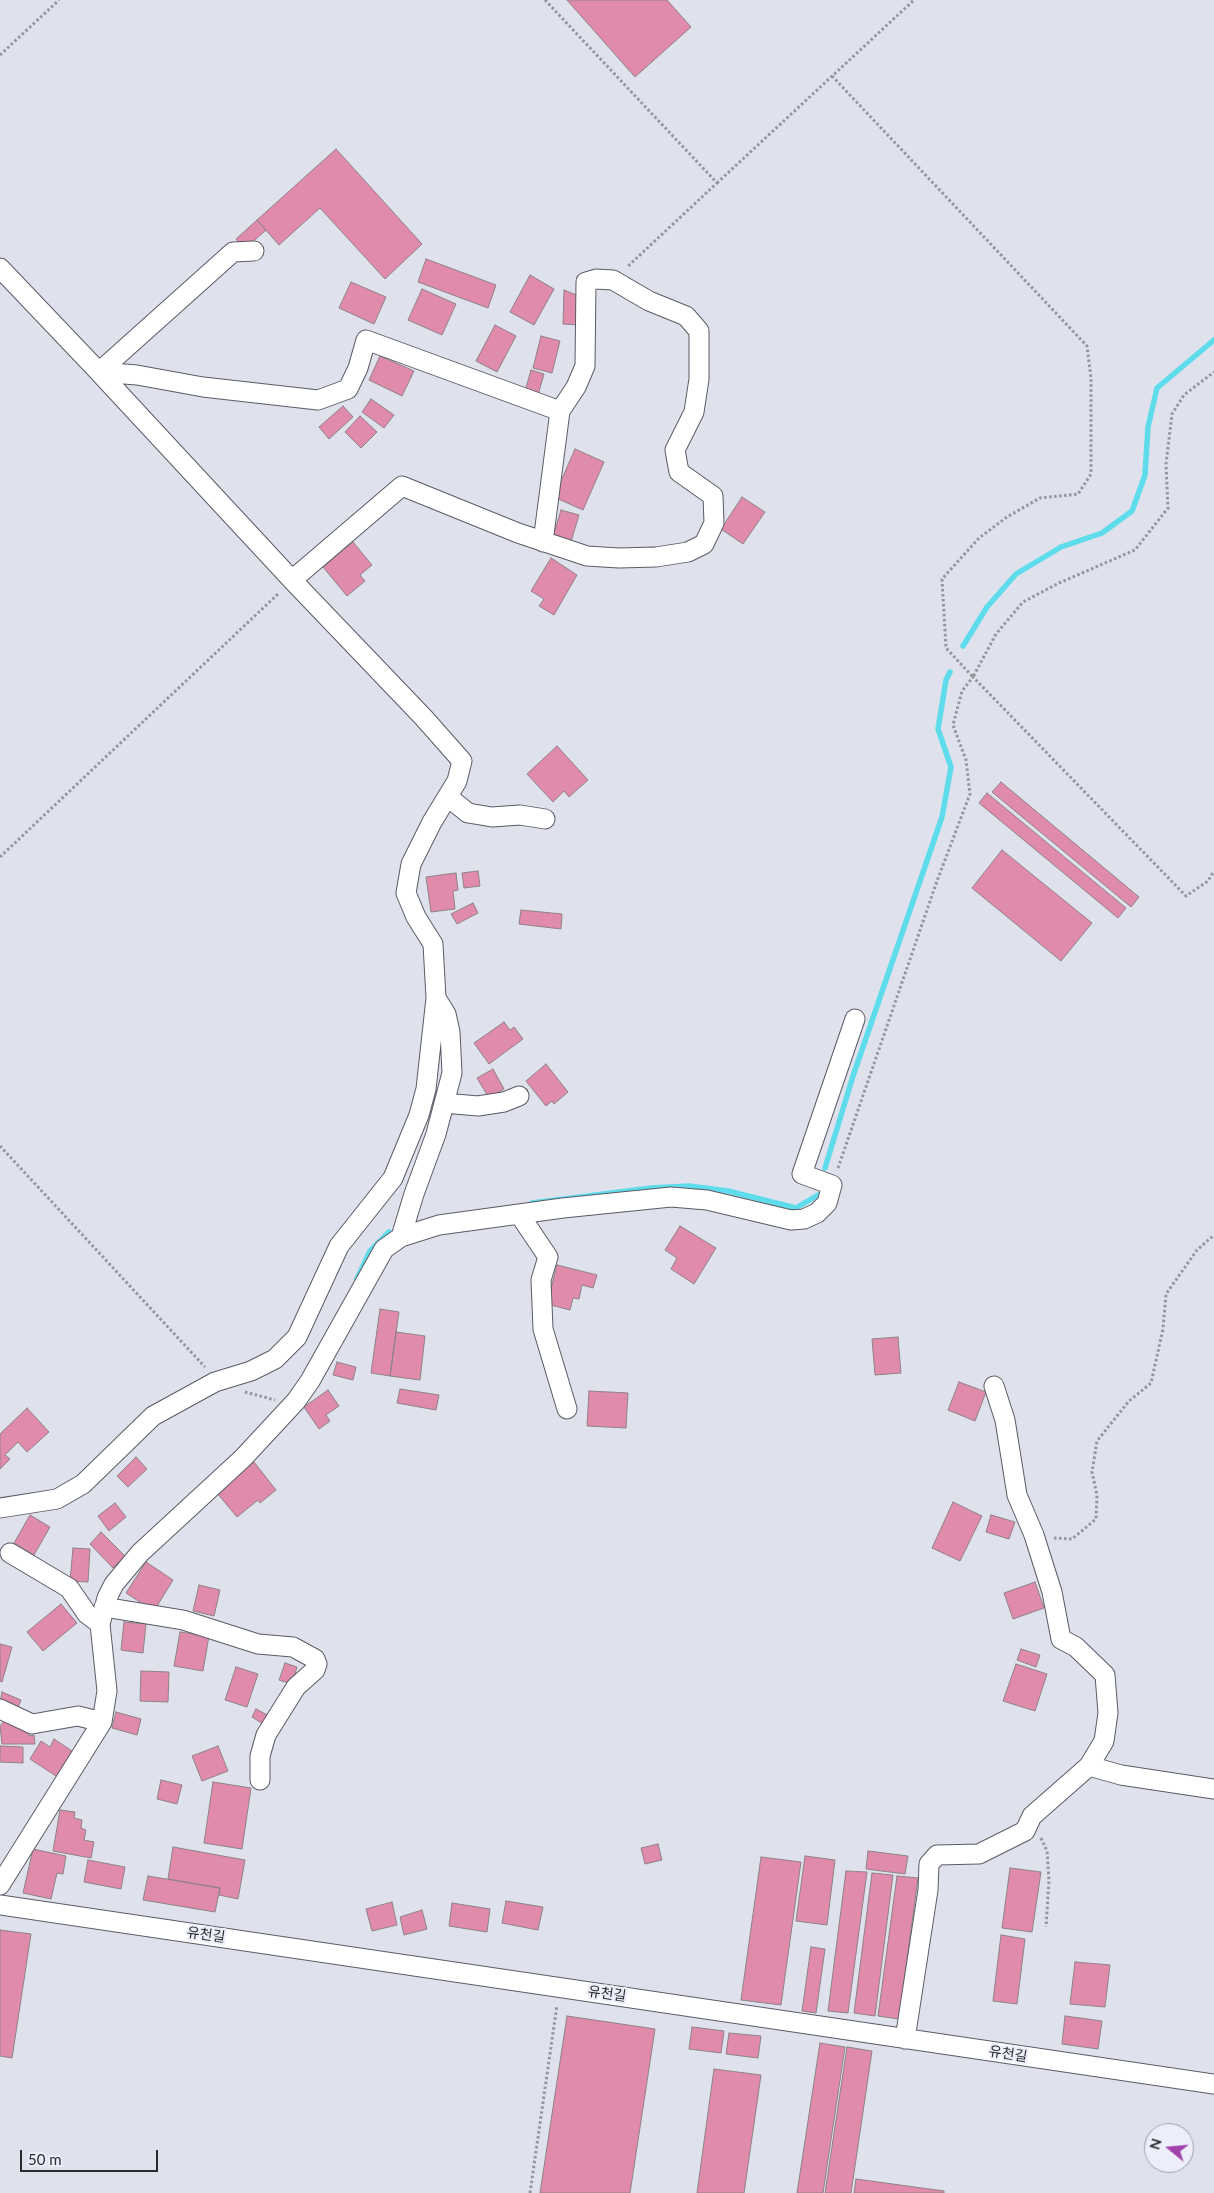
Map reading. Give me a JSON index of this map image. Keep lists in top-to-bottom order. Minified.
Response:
{"streets":{"street":["유천길"]},"scale_bar":"50 m","north":"left"}
